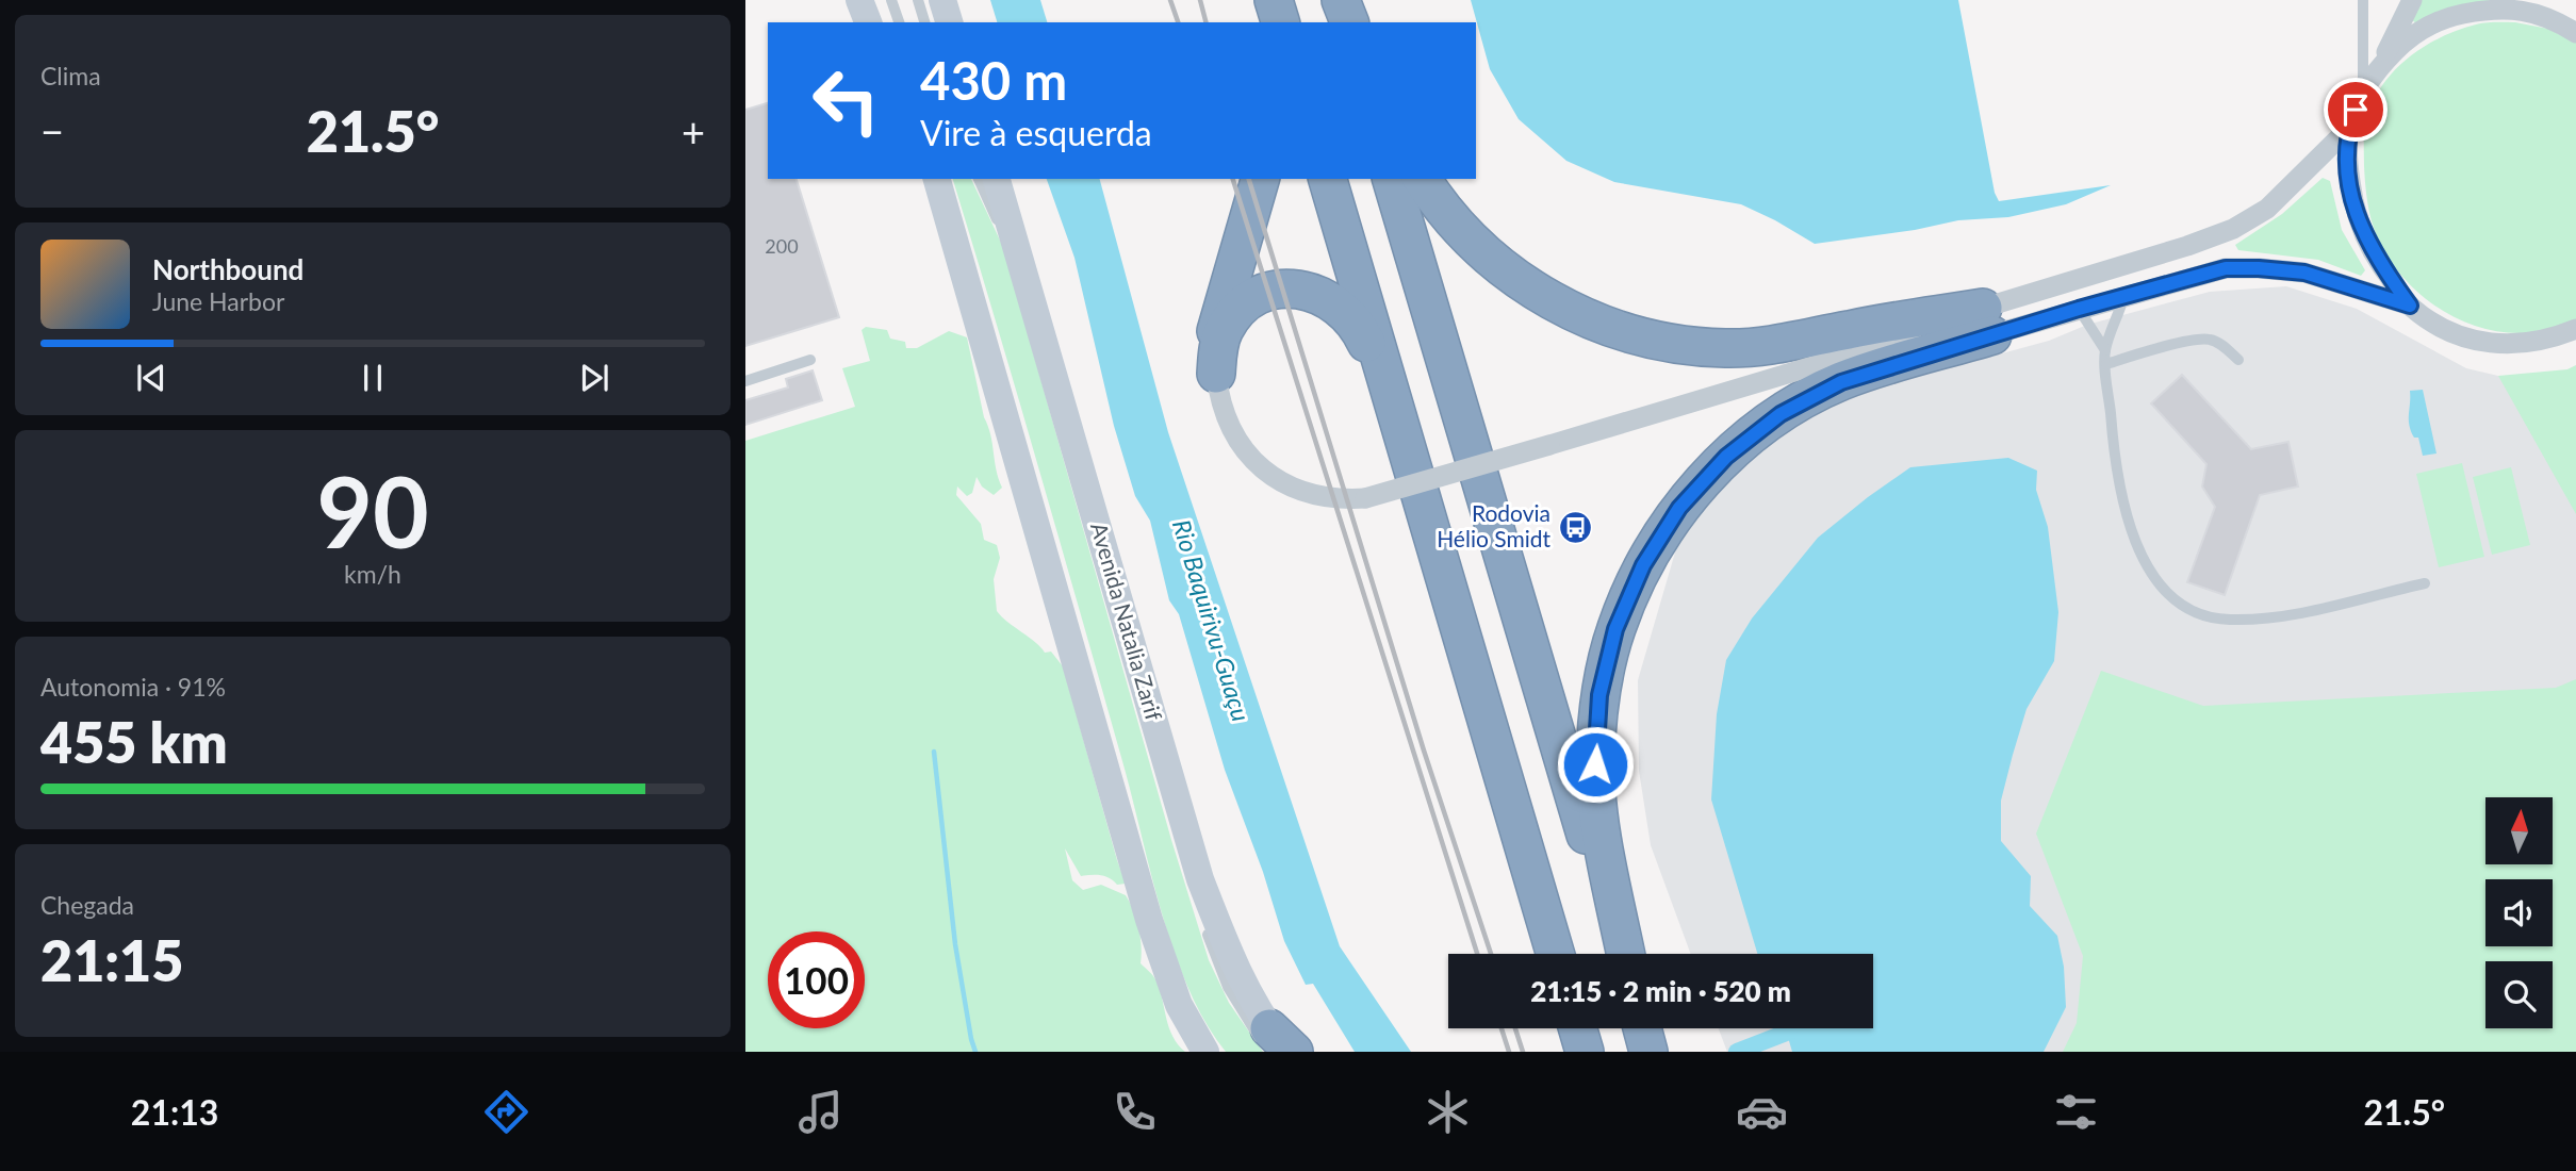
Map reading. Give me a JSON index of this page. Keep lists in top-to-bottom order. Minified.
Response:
{"streets":{"main road":["Avenida Natalia Zarif"]},"water":["Rio Baquirivu-Guaçu"],"places":{"bus stop":["Rodovia Hélio Smidt"]},"house_numbers":["200"],"north":"top","page":{"tile":["Clima",["90","km/h"],["Autonomia · 91%","455 km"],["Chegada","21:15"]],"turn":["430 m","Vire à esquerda"],"heat":["−","21.5°","+"],"song":["Northbound","June Harbor"],"limit":"100","trip":"21:15 · 2 min · 520 m","tabs":["21:13","21.5°"]}}
